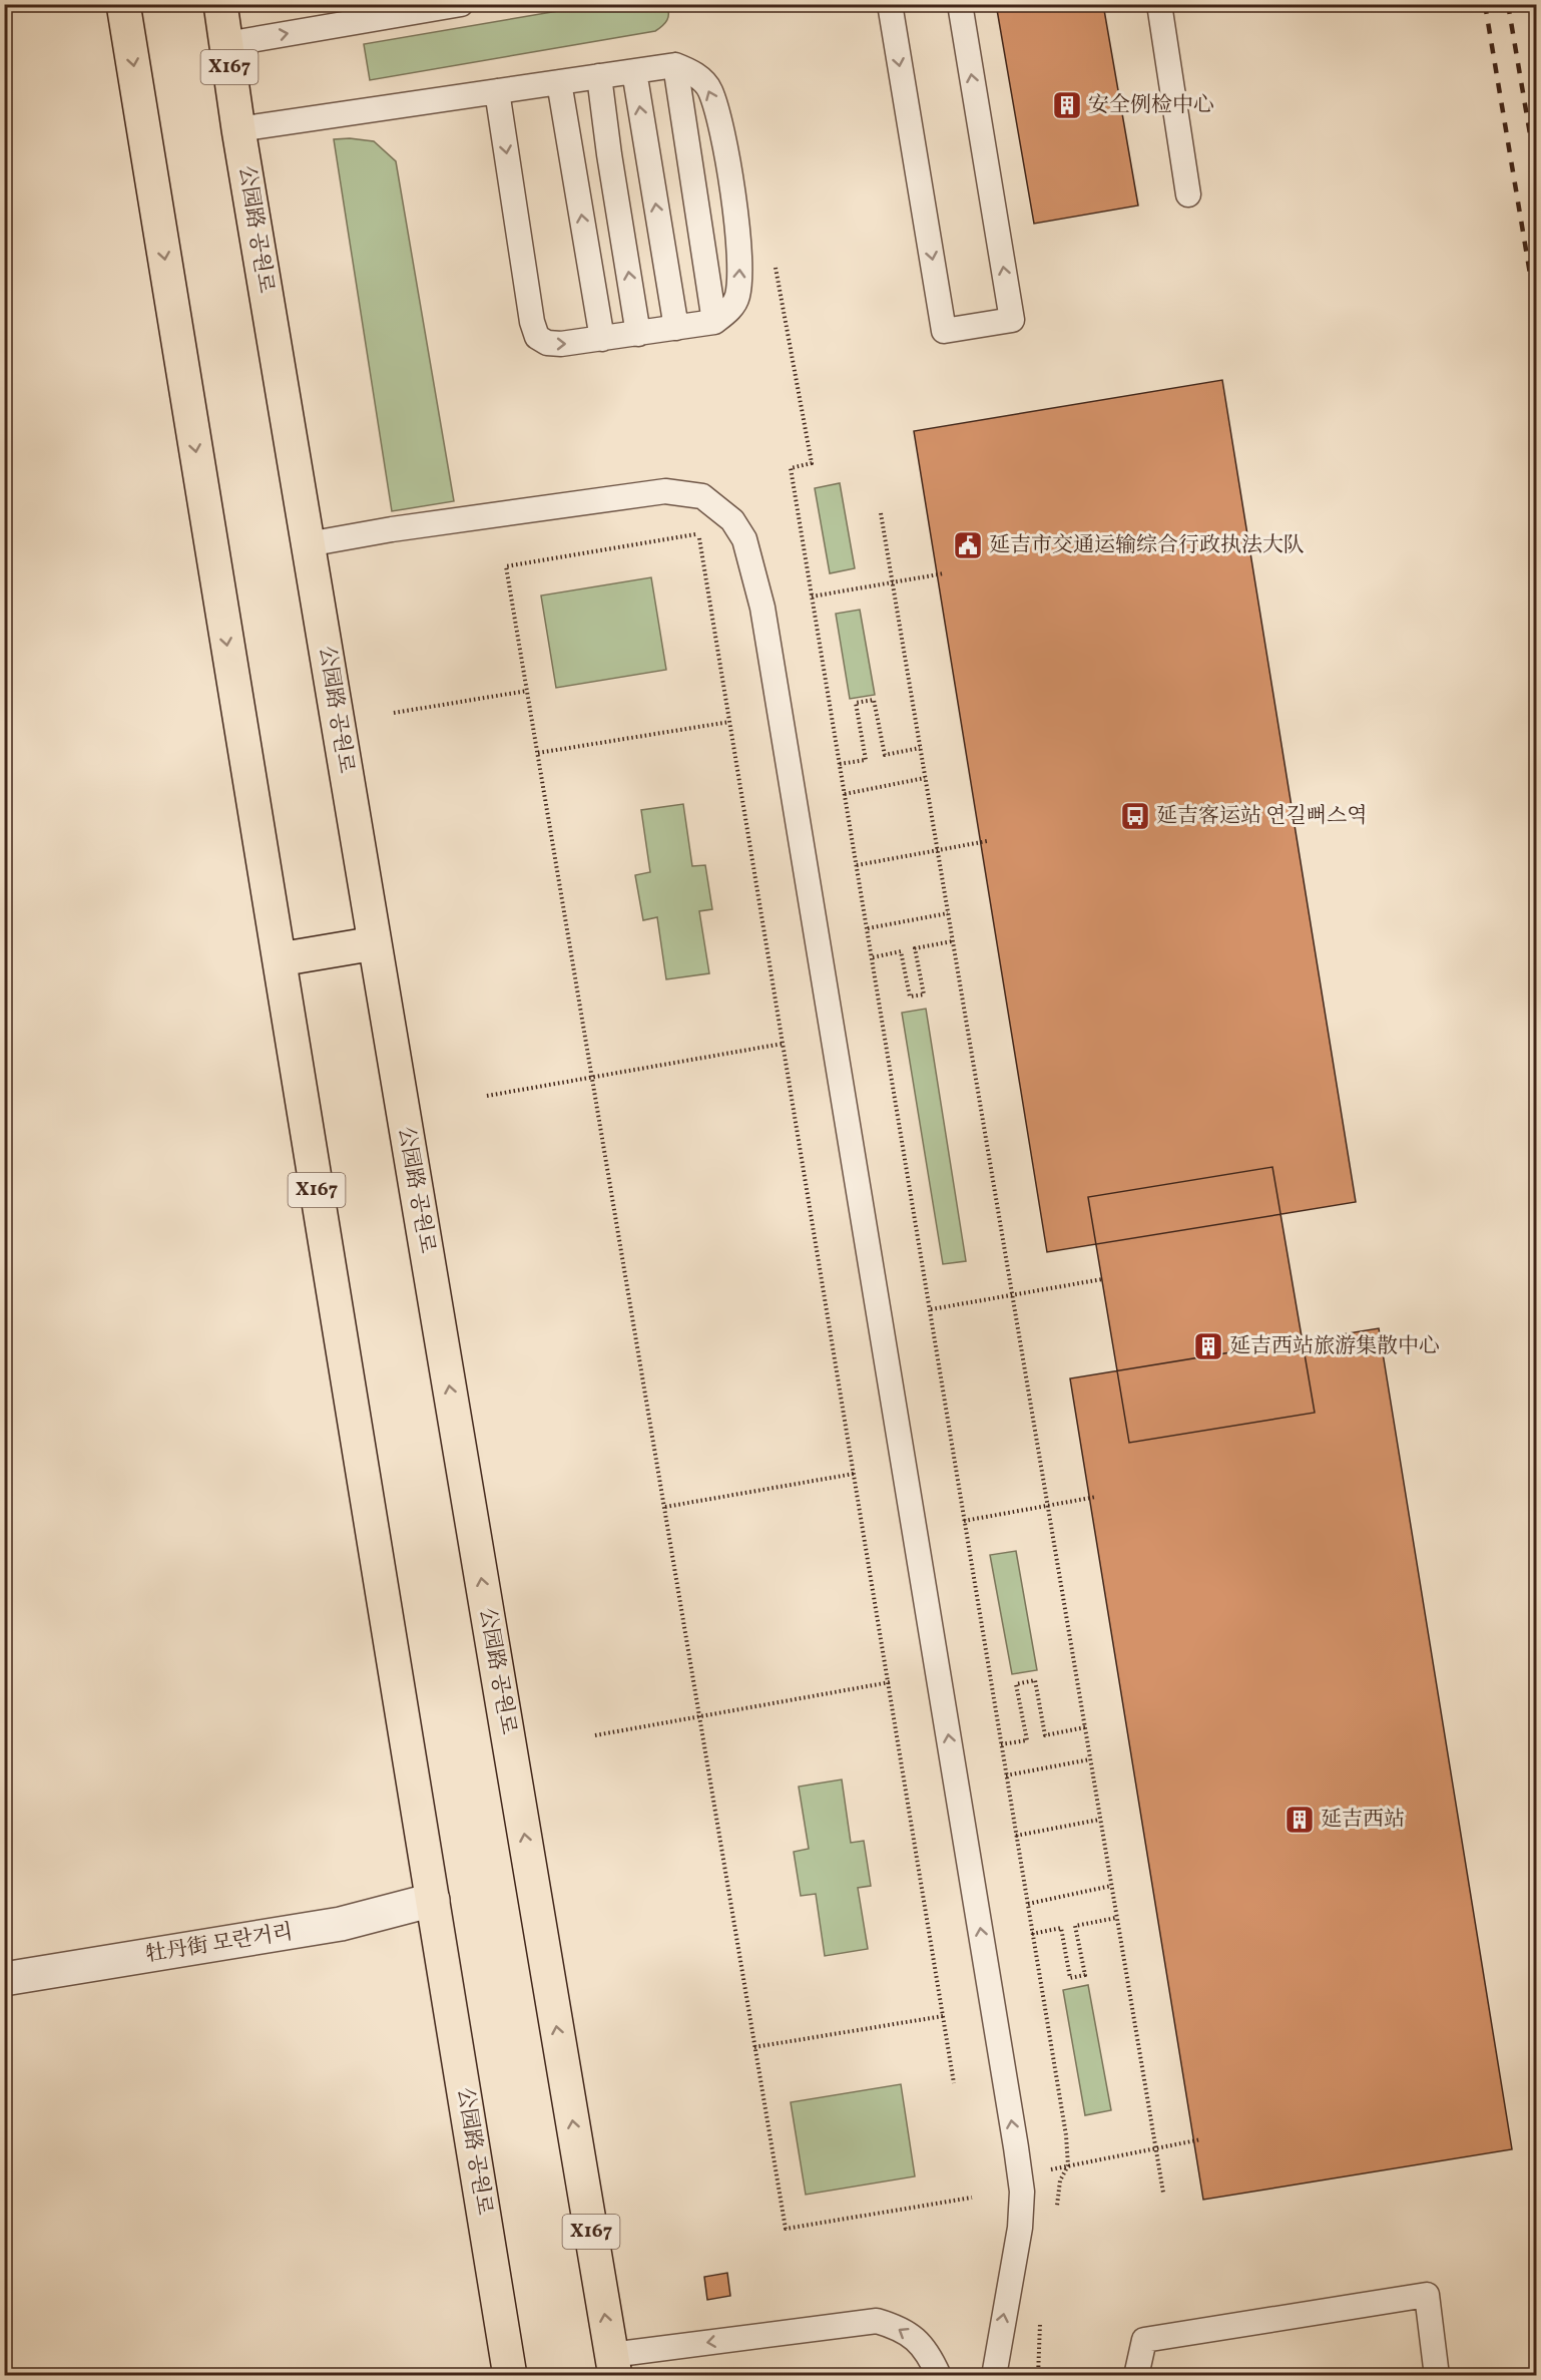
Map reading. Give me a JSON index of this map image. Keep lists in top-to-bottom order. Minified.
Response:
{"streets":{"main road":["X167","公园路 공원로"],"street":["牡丹街 모란거리"]},"crossings":[["公园路 공원로","牡丹街 모란거리"]],"places":{"building":["安全例检中心","延吉西站旅游集散中心","延吉西站"],"public building":["延吉市交通运输综合行政执法大队"],"bus stop":["延吉客运站 연길뻐스역"]}}
